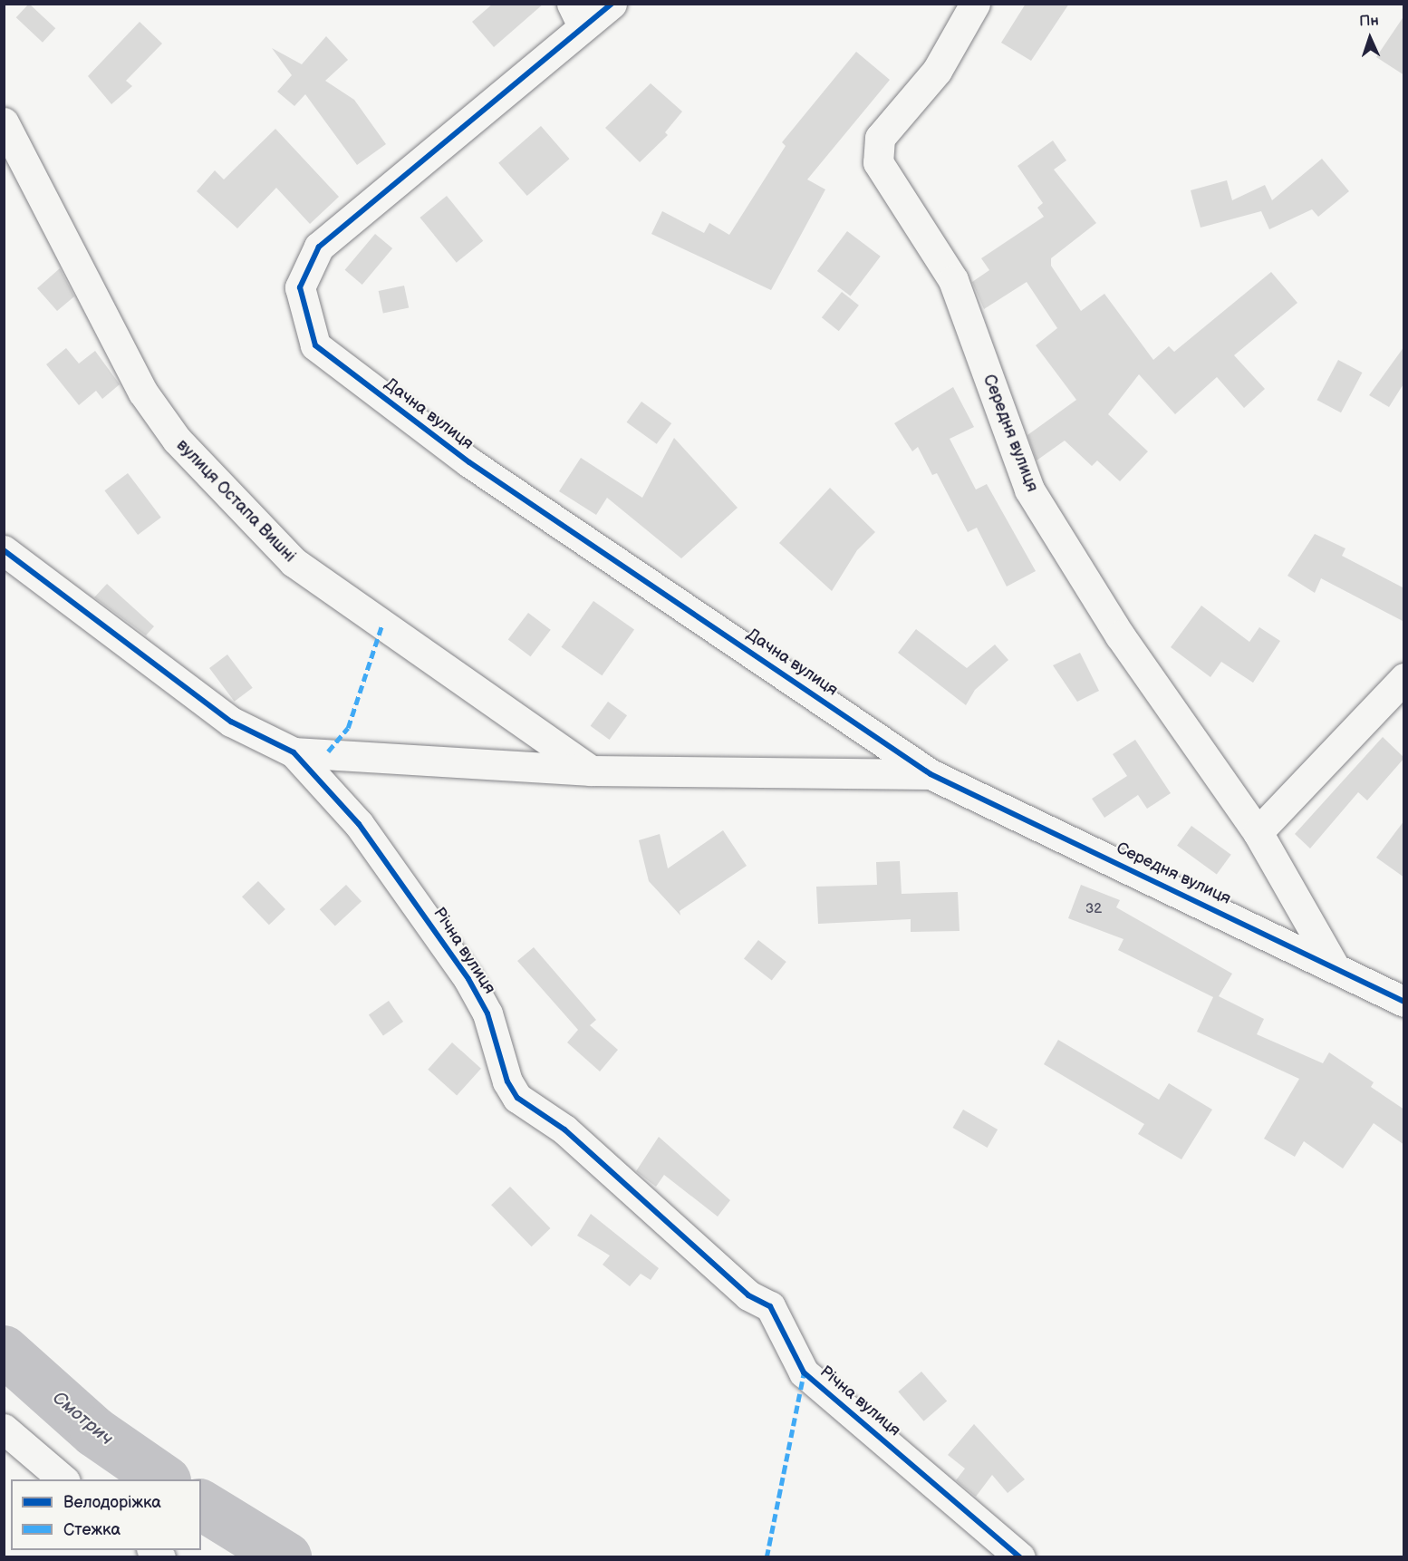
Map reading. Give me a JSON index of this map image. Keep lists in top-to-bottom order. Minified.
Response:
{"streets":{"street":["Дачна вулиця","Середня вулиця","вулиця Остапа Вишні","Річна вулиця"]},"crossings":[["Дачна вулиця","Середня вулиця"],["Дачна вулиця","Річна вулиця"],["Середня вулиця","Річна вулиця"],["вулиця Остапа Вишні","Річна вулиця"]],"water":["Смотрич"],"house_numbers":["32"],"legend":["Велодоріжка","Стежка"],"north":"top"}
